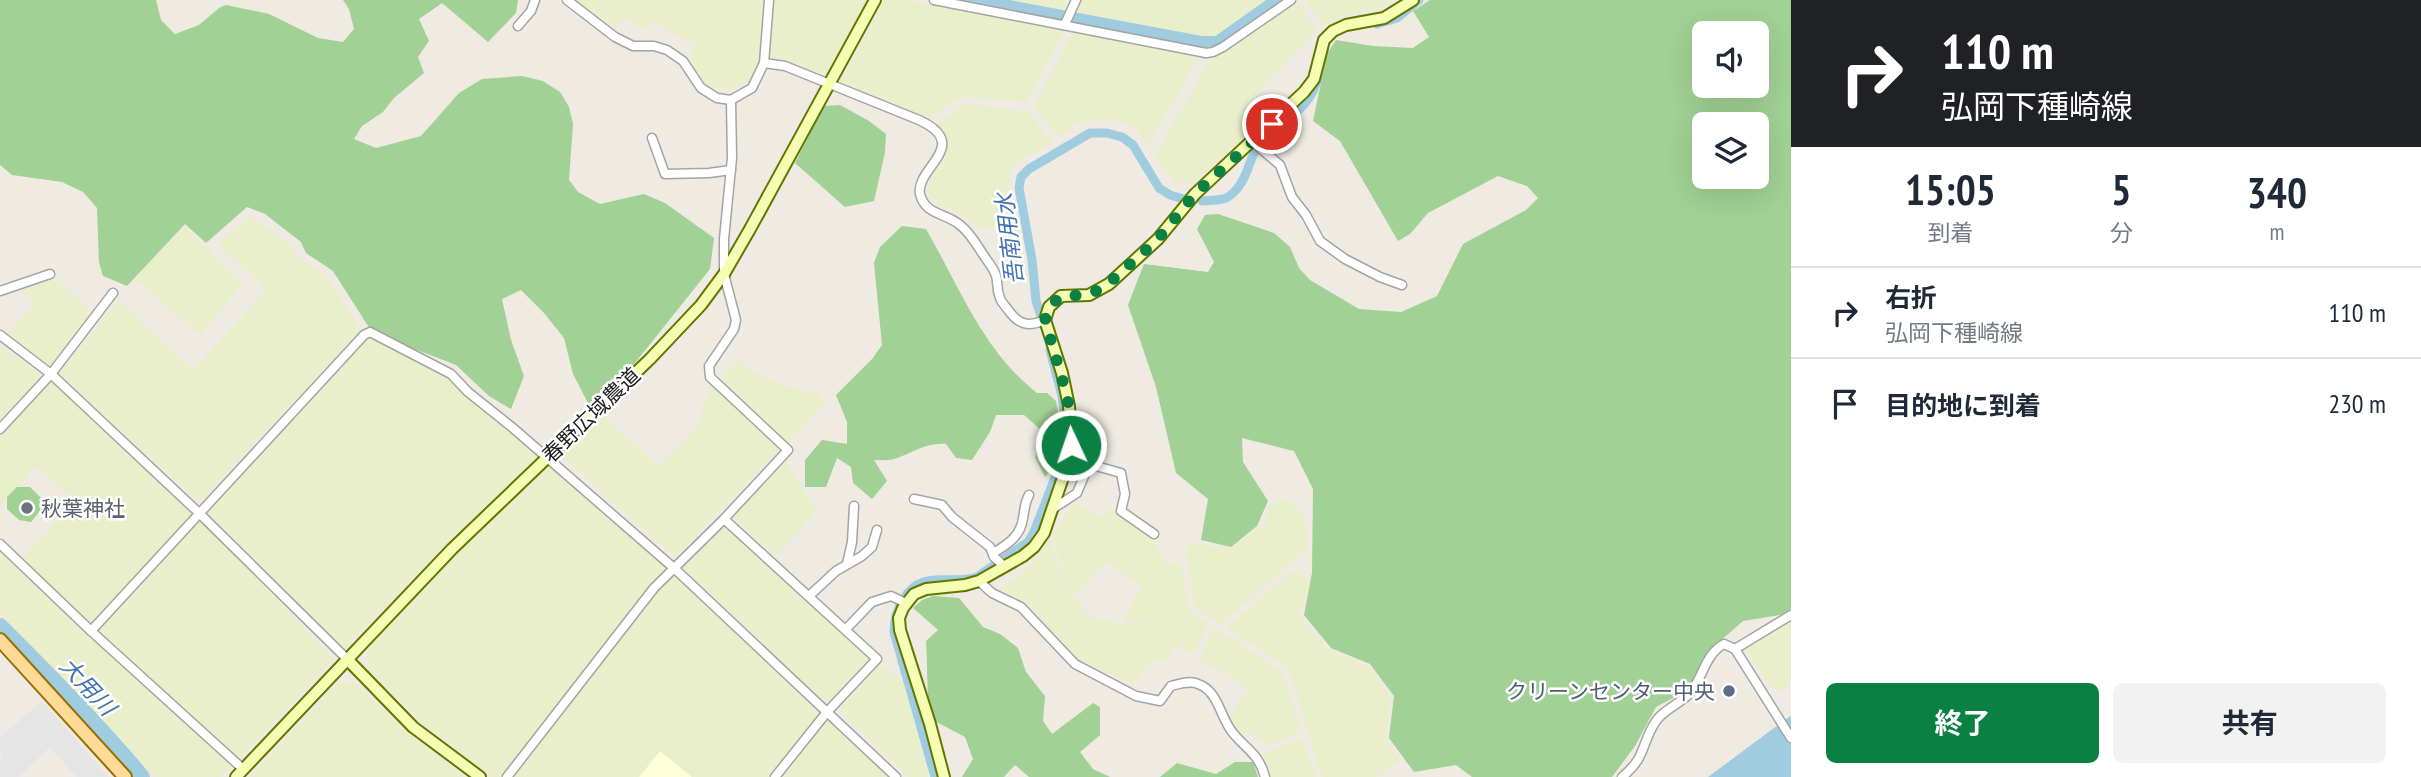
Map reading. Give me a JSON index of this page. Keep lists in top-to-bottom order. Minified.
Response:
{"streets":{"street":["春野広域農道"]},"water":["吾南用水","大用川"],"places":["秋葉神社","クリーンセンター中央"],"page":{"turn":["110 m","弘岡下種崎線"],"eta":["15:05","到着","5","分","340","m"],"list":[{"name":"右折","note":"弘岡下種崎線","value":"110 m"},{"name":"目的地に到着","value":"230 m"}],"buttons":["終了","共有"]}}
